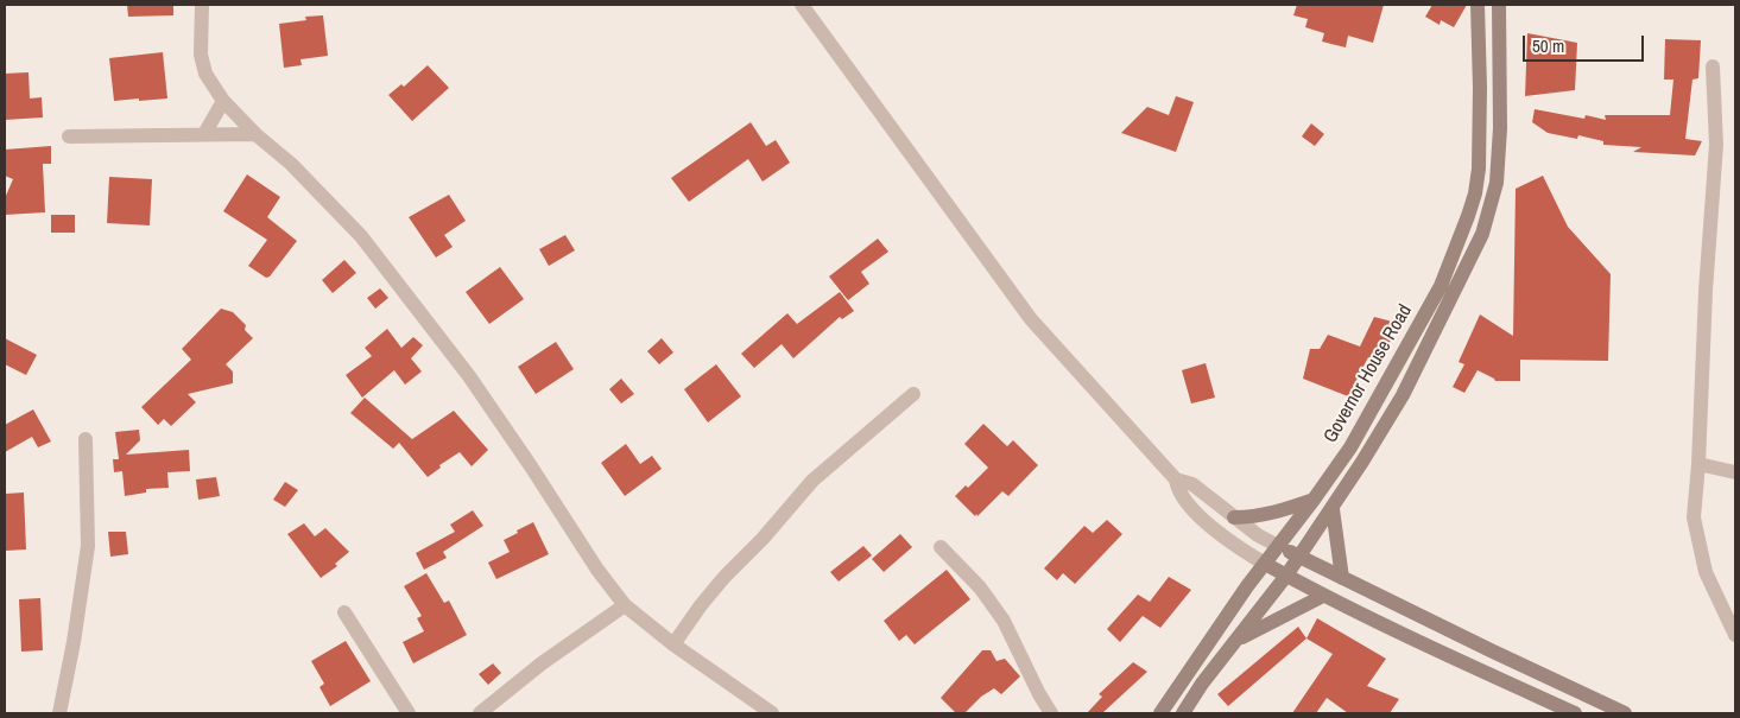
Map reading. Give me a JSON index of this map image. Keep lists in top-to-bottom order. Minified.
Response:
{"streets":{"main road":["Governor House Road"]},"scale_bar":"50 m"}
